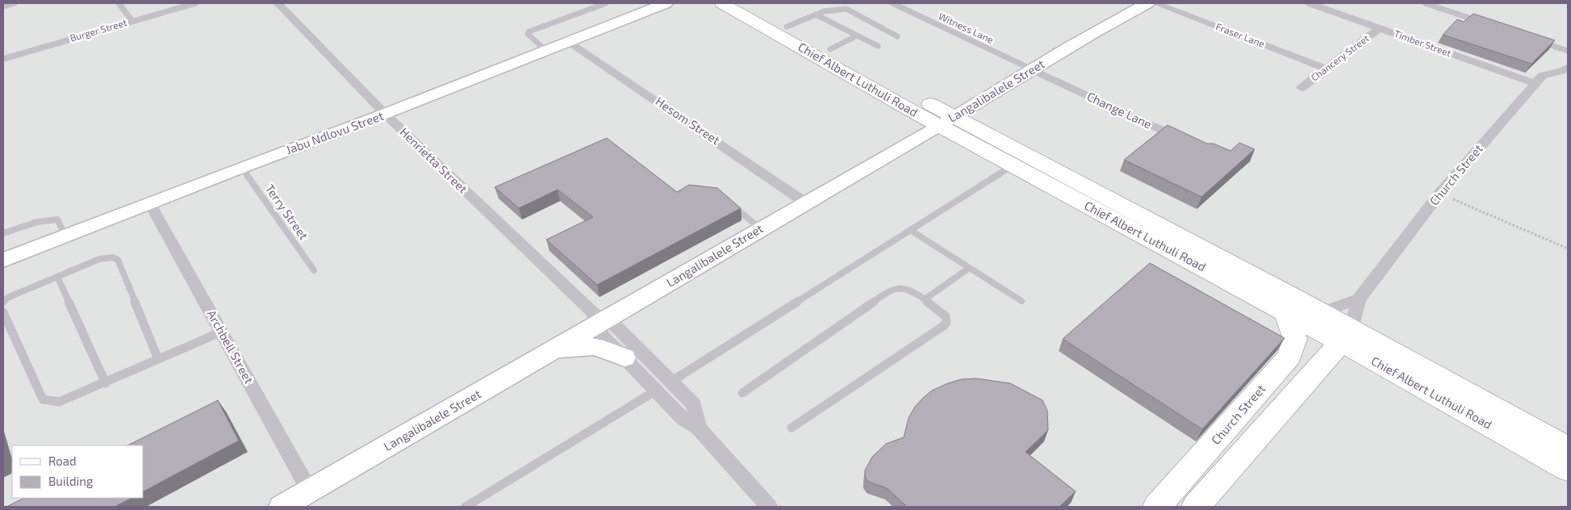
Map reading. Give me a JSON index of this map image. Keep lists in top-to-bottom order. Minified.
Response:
{"streets":{"main road":["Chief Albert Luthuli Road","Church Street"],"street":["Burger Street","Fraser Lane","Timber Street","Chancery Street","Langalibalele Street","Change Lane","Hesom Street","Jabu Ndlovu Street","Henrietta Street","Archbell Street"],"lane":["Witness Lane","Terry Street"]},"crossings":[["Witness Lane","Langalibalele Street"],["Witness Lane","Change Lane"],["Fraser Lane","Chancery Street"],["Timber Street","Chancery Street"],["Timber Street","Church Street"],["Chief Albert Luthuli Road","Langalibalele Street"],["Chief Albert Luthuli Road","Church Street"],["Langalibalele Street","Change Lane"],["Langalibalele Street","Hesom Street"],["Langalibalele Street","Henrietta Street"],["Langalibalele Street","Archbell Street"],["Hesom Street","Jabu Ndlovu Street"],["Jabu Ndlovu Street","Henrietta Street"],["Jabu Ndlovu Street","Terry Street"],["Jabu Ndlovu Street","Archbell Street"]],"legend":["Road","Building"]}
